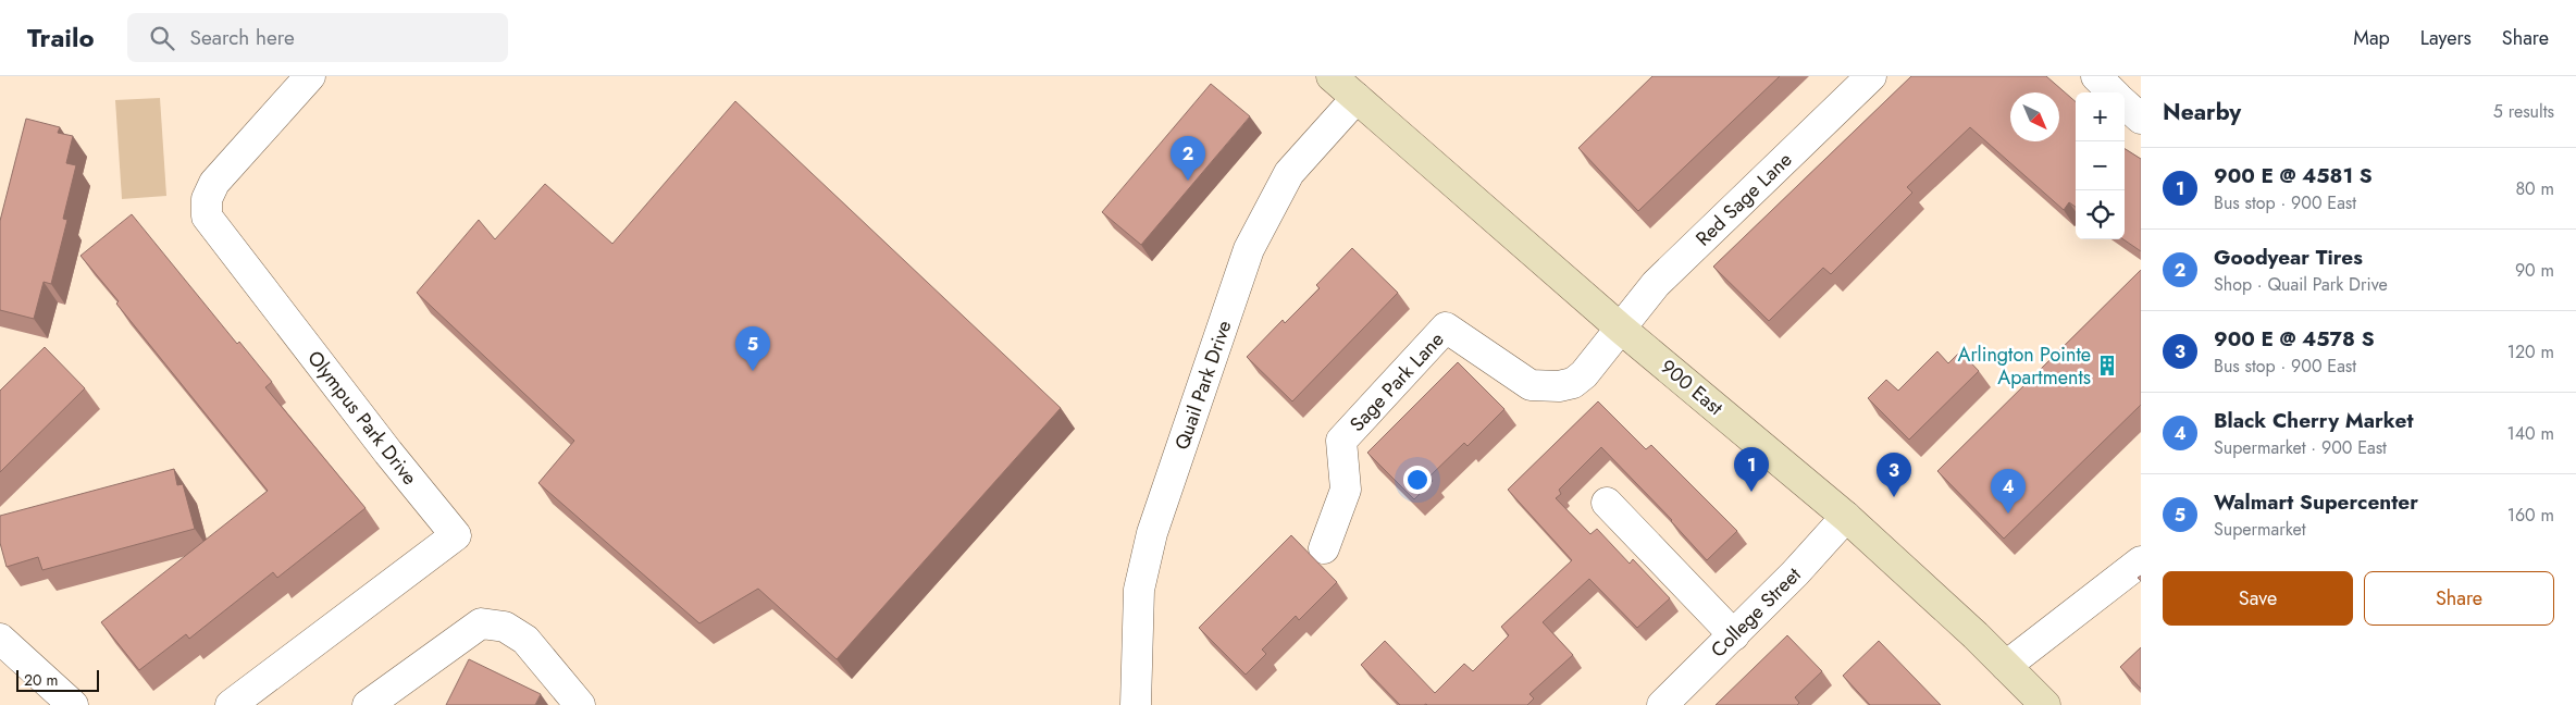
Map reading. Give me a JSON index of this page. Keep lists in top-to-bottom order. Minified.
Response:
{"streets":{"main road":["900 East"],"street":["Red Sage Lane","Sage Park Lane","Quail Park Drive","Olympus Park Drive","College Street"]},"crossings":[["Red Sage Lane","Sage Park Lane"],["Red Sage Lane","900 East"],["Sage Park Lane","900 East"],["Quail Park Drive","900 East"],["900 East","College Street"]],"places":{"building":["Arlington Pointe Apartments"]},"scale_bar":"20 m","north":"bottom right","page":{"header":"Trailo","search":"Search here","nav":["Map","Layers","Share"],"heading":["Nearby","5 results"],"map_buttons":["+","−"],"pins":["2","5","1","3","4"],"list":[{"mark":"1","name":"900 E @ 4581 S","note":"Bus stop · 900 East","value":"80 m"},{"mark":"2","name":"Goodyear Tires","note":"Shop · Quail Park Drive","value":"90 m"},{"mark":"3","name":"900 E @ 4578 S","note":"Bus stop · 900 East","value":"120 m"},{"mark":"4","name":"Black Cherry Market","note":"Supermarket · 900 East","value":"140 m"},{"mark":"5","name":"Walmart Supercenter","note":"Supermarket","value":"160 m"}],"buttons":["Save","Share"],"scale":"20 m"}}
